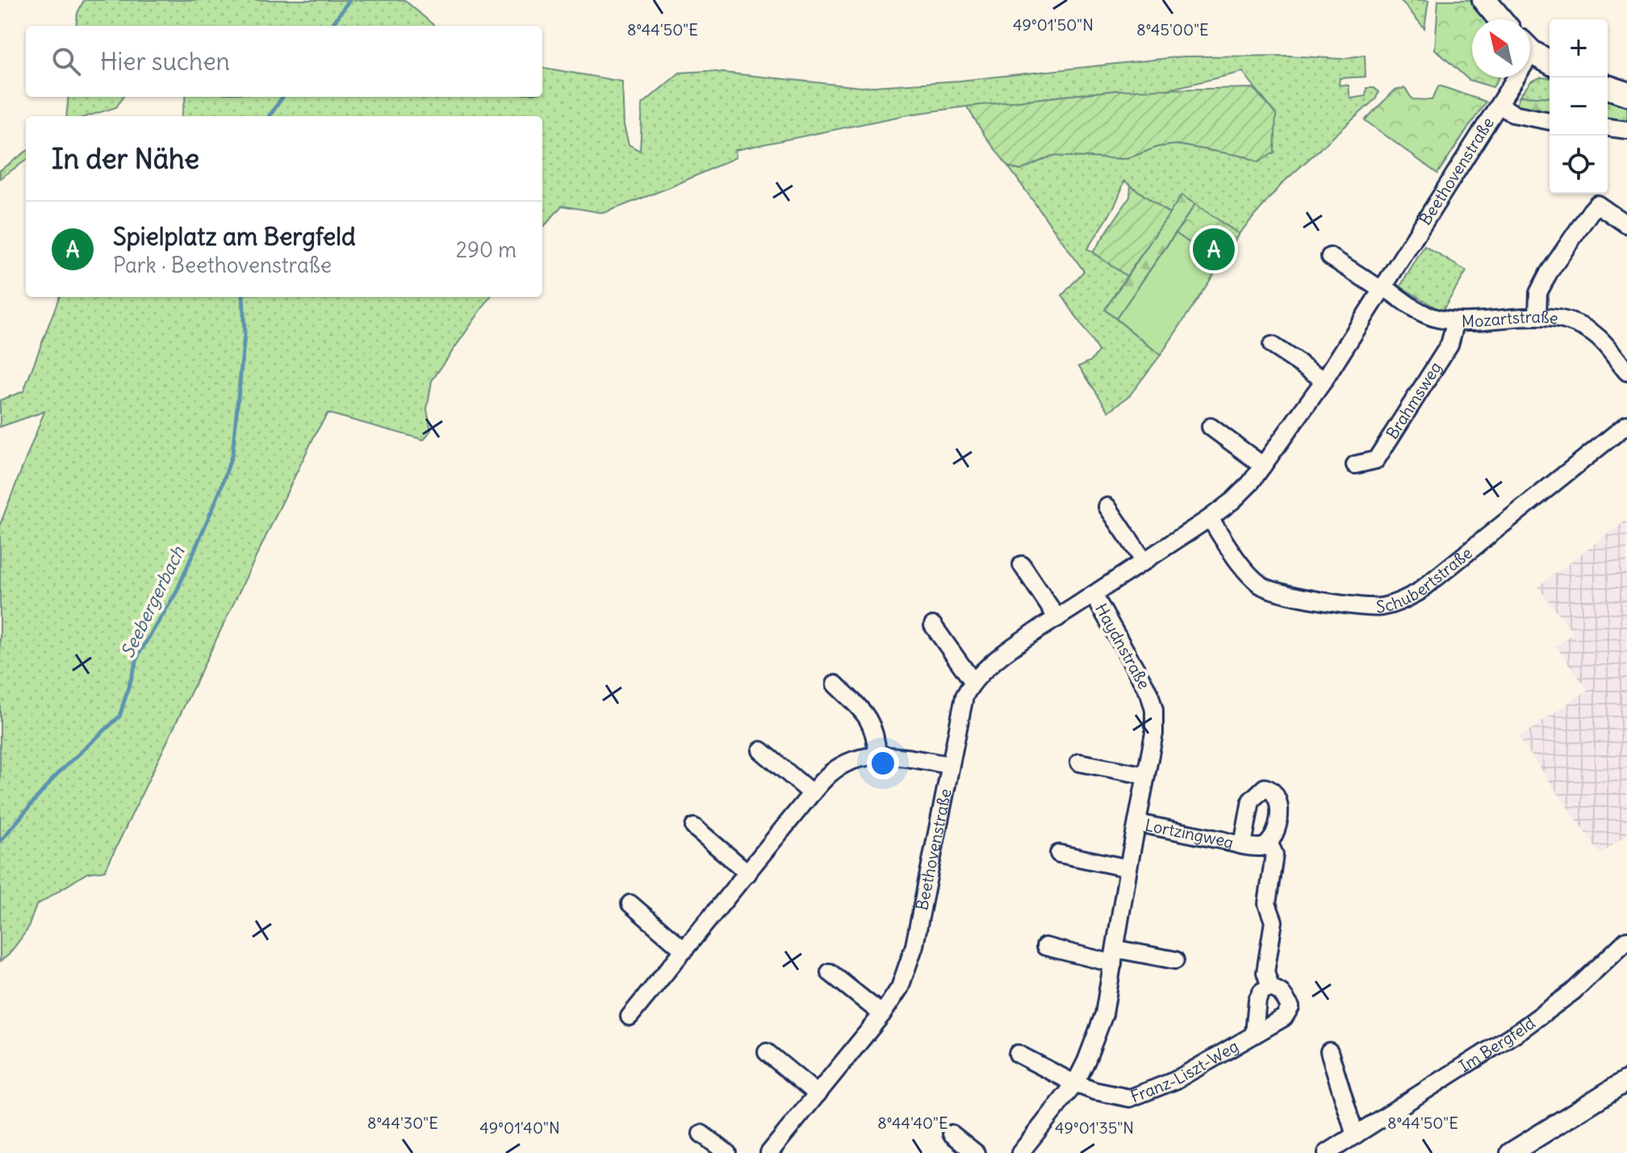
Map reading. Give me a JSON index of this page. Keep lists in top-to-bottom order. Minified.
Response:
{"streets":{"street":["Beethovenstraße","Mozartstraße","Brahmsweg","Schubertstraße","Haydnstraße","Lortzingweg","Im Bergfeld","Franz-Liszt-Weg"]},"crossings":[["Beethovenstraße","Mozartstraße"],["Beethovenstraße","Schubertstraße"],["Beethovenstraße","Haydnstraße"],["Mozartstraße","Brahmsweg"],["Haydnstraße","Lortzingweg"],["Haydnstraße","Franz-Liszt-Weg"],["Lortzingweg","Franz-Liszt-Weg"]],"water":["Seebergerbach"],"north":"top left","page":{"map_buttons":["+","−"],"search":"Hier suchen","heading":"In der Nähe","list":[{"mark":"A","name":"Spielplatz am Bergfeld","note":"Park · Beethovenstraße","value":"290 m"}],"pins":"A"},"coordinates":["49°01'50\"N","8°44'50\"E","8°45'00\"E","8°44'30\"E","8°44'40\"E","49°01'40\"N","49°01'35\"N"]}
